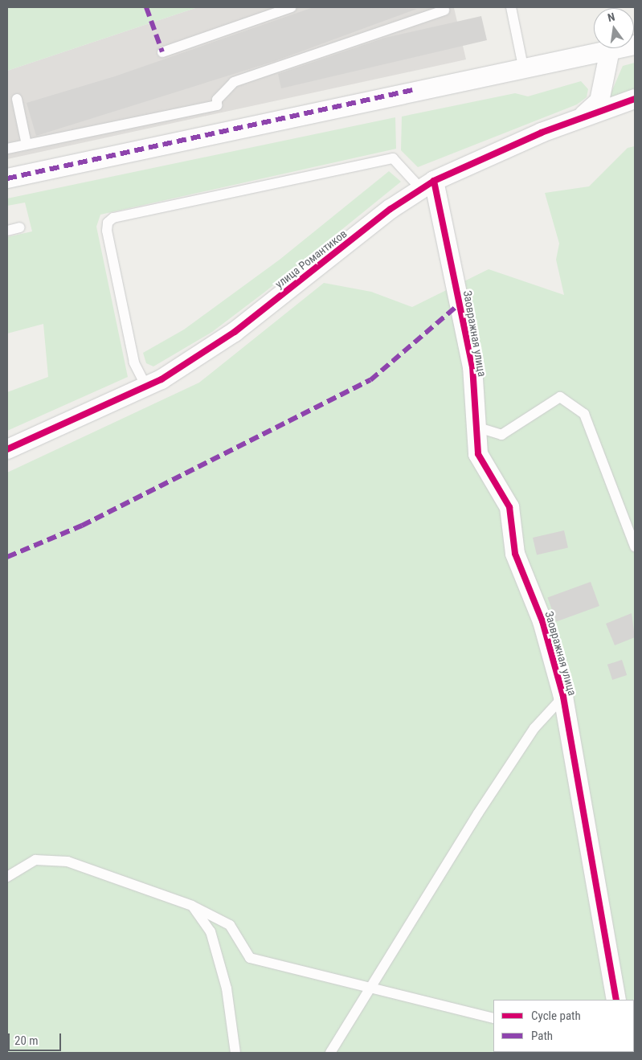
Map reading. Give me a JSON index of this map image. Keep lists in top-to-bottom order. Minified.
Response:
{"streets":{"street":["улица Романтиков","Заовражная улица"]},"crossings":[["улица Романтиков","Заовражная улица"]],"legend":["Cycle path","Path"],"scale_bar":"20 m","north":"top"}
